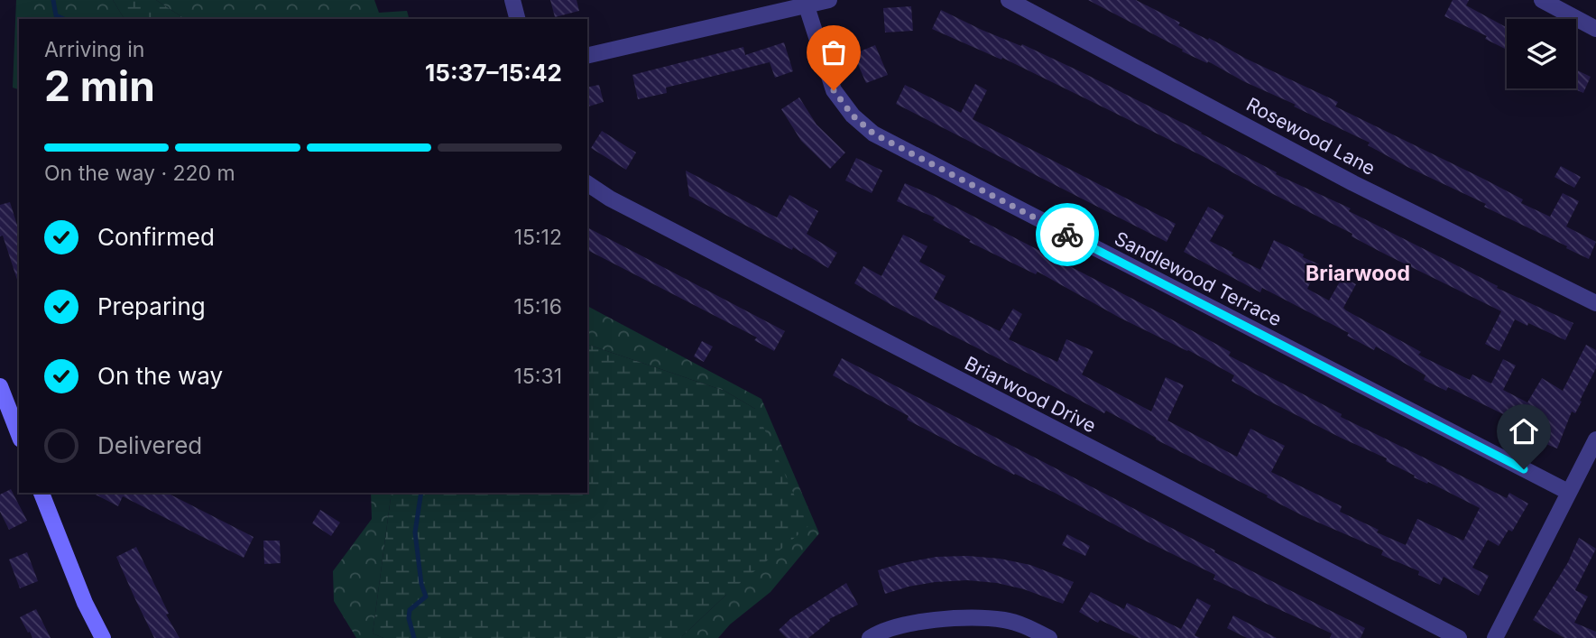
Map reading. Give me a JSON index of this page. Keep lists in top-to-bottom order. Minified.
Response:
{"streets":{"street":["Rosewood Lane","Sandlewood Terrace","Briarwood Drive"]},"districts":["Briarwood"],"page":{"heading":["2 min","Arriving in","15:37–15:42"],"bar":"On the way · 220 m","list":[["Confirmed","15:12"],["Preparing","15:16"],["On the way","15:31"],"Delivered"]}}
